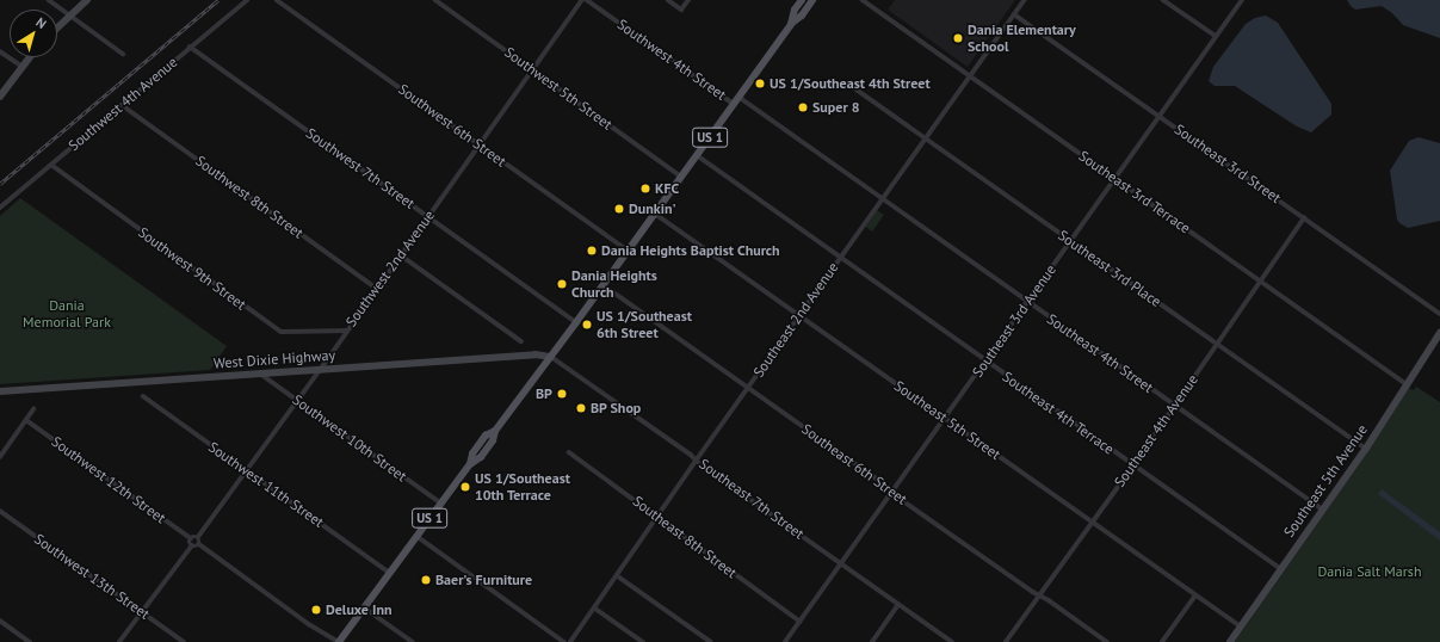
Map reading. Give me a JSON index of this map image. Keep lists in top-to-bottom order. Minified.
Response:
{"streets":{"main road":["US 1","West Dixie Highway","Southeast 5th Avenue"],"street":["Southwest 4th Street","Southwest 5th Street","Southwest 4th Avenue","Southwest 6th Street","Southeast 3rd Street","Southwest 7th Street","Southeast 3rd Terrace","Southwest 8th Street","Southwest 9th Street","Southwest 2nd Avenue","Southeast 3rd Place","Southeast 2nd Avenue","Southeast 3rd Avenue","Southeast 4th Street","Southeast 4th Terrace","Southeast 5th Street","Southeast 4th Avenue","Southwest 10th Street","Southeast 6th Street","Southwest 12th Street","Southwest 11th Street","Southeast 7th Street","Southeast 8th Street","Southwest 13th Street"]},"crossings":[["Southwest 4th Street","US 1"],["Southwest 4th Street","Southeast 4th Street"],["Southwest 5th Street","US 1"],["Southwest 5th Street","Southwest 2nd Avenue"],["Southwest 4th Avenue","Southwest 7th Street"],["Southwest 4th Avenue","Southwest 8th Street"],["Southwest 4th Avenue","Southwest 9th Street"],["Southwest 6th Street","US 1"],["Southwest 6th Street","Southwest 2nd Avenue"],["US 1","Southwest 7th Street"],["US 1","Southeast 4th Street"],["US 1","West Dixie Highway"],["US 1","Southeast 4th Terrace"],["US 1","Southeast 5th Street"],["US 1","Southwest 10th Street"],["US 1","Southeast 6th Street"],["US 1","Southwest 11th Street"],["US 1","Southeast 7th Street"],["Southeast 3rd Street","Southeast 2nd Avenue"],["Southeast 3rd Street","Southeast 3rd Avenue"],["Southeast 3rd Street","Southeast 4th Avenue"],["Southwest 7th Street","Southwest 2nd Avenue"],["Southeast 3rd Terrace","Southeast 2nd Avenue"],["Southeast 3rd Terrace","Southeast 3rd Avenue"],["Southeast 3rd Terrace","Southeast 4th Avenue"],["Southeast 3rd Terrace","Southeast 5th Avenue"],["Southwest 8th Street","Southwest 2nd Avenue"],["Southwest 9th Street","Southwest 2nd Avenue"],["Southwest 2nd Avenue","West Dixie Highway"],["Southwest 2nd Avenue","Southwest 10th Street"],["Southwest 2nd Avenue","Southwest 11th Street"],["Southeast 3rd Place","Southeast 2nd Avenue"],["Southeast 3rd Place","Southeast 3rd Avenue"],["Southeast 3rd Place","Southeast 4th Avenue"],["Southeast 3rd Place","Southeast 5th Avenue"],["Southeast 2nd Avenue","Southeast 4th Street"],["Southeast 2nd Avenue","Southeast 4th Terrace"],["Southeast 2nd Avenue","Southeast 5th Street"],["Southeast 2nd Avenue","Southeast 6th Street"],["Southeast 2nd Avenue","Southeast 7th Street"],["Southeast 2nd Avenue","Southeast 8th Street"],["Southeast 3rd Avenue","Southeast 4th Street"],["Southeast 3rd Avenue","Southeast 4th Terrace"],["Southeast 3rd Avenue","Southeast 5th Street"],["Southeast 3rd Avenue","Southeast 6th Street"],["Southeast 3rd Avenue","Southeast 7th Street"],["Southeast 3rd Avenue","Southeast 8th Street"],["Southeast 4th Street","Southeast 4th Avenue"],["Southeast 4th Street","Southeast 5th Avenue"],["West Dixie Highway","Southwest 10th Street"],["West Dixie Highway","Southeast 7th Street"],["Southeast 4th Terrace","Southeast 4th Avenue"],["Southeast 4th Terrace","Southeast 5th Avenue"],["Southeast 5th Street","Southeast 4th Avenue"],["Southeast 5th Street","Southeast 5th Avenue"],["Southeast 4th Avenue","Southeast 6th Street"]],"parks":["Dania Memorial Park","Dania Salt Marsh"],"places":["Dania Elementary School","US 1/Southeast 4th Street","Super 8","KFC","Dunkin'","Dania Heights Baptist Church","Dania Heights Church","US 1/Southeast 6th Street","BP","BP Shop","US 1/Southeast 10th Terrace","Baer's Furniture","Deluxe Inn"],"north":"top right"}
